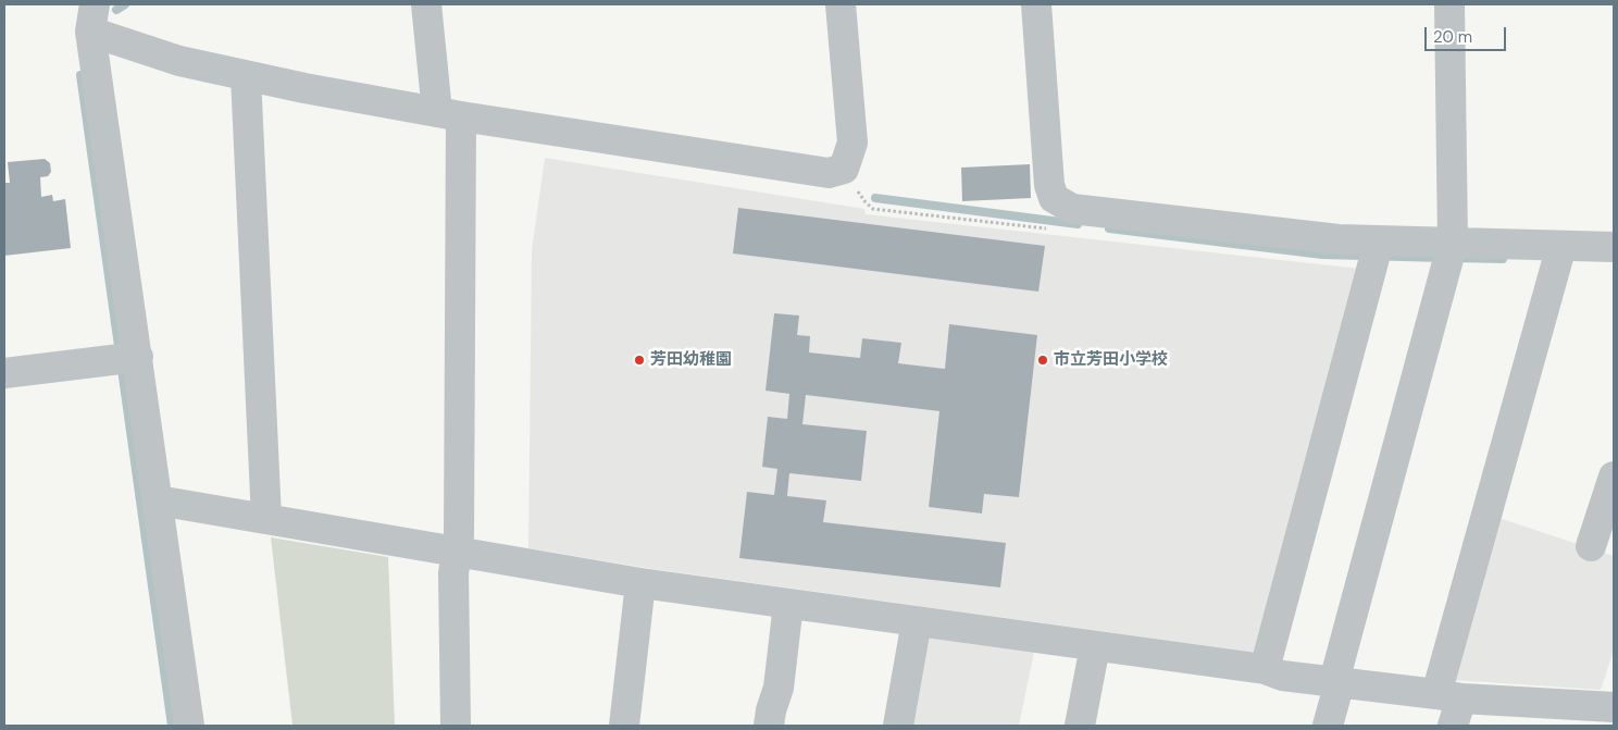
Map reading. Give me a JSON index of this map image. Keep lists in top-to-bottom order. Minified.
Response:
{"places":["芳田幼稚園","市立芳田小学校"],"scale_bar":"20 m"}
